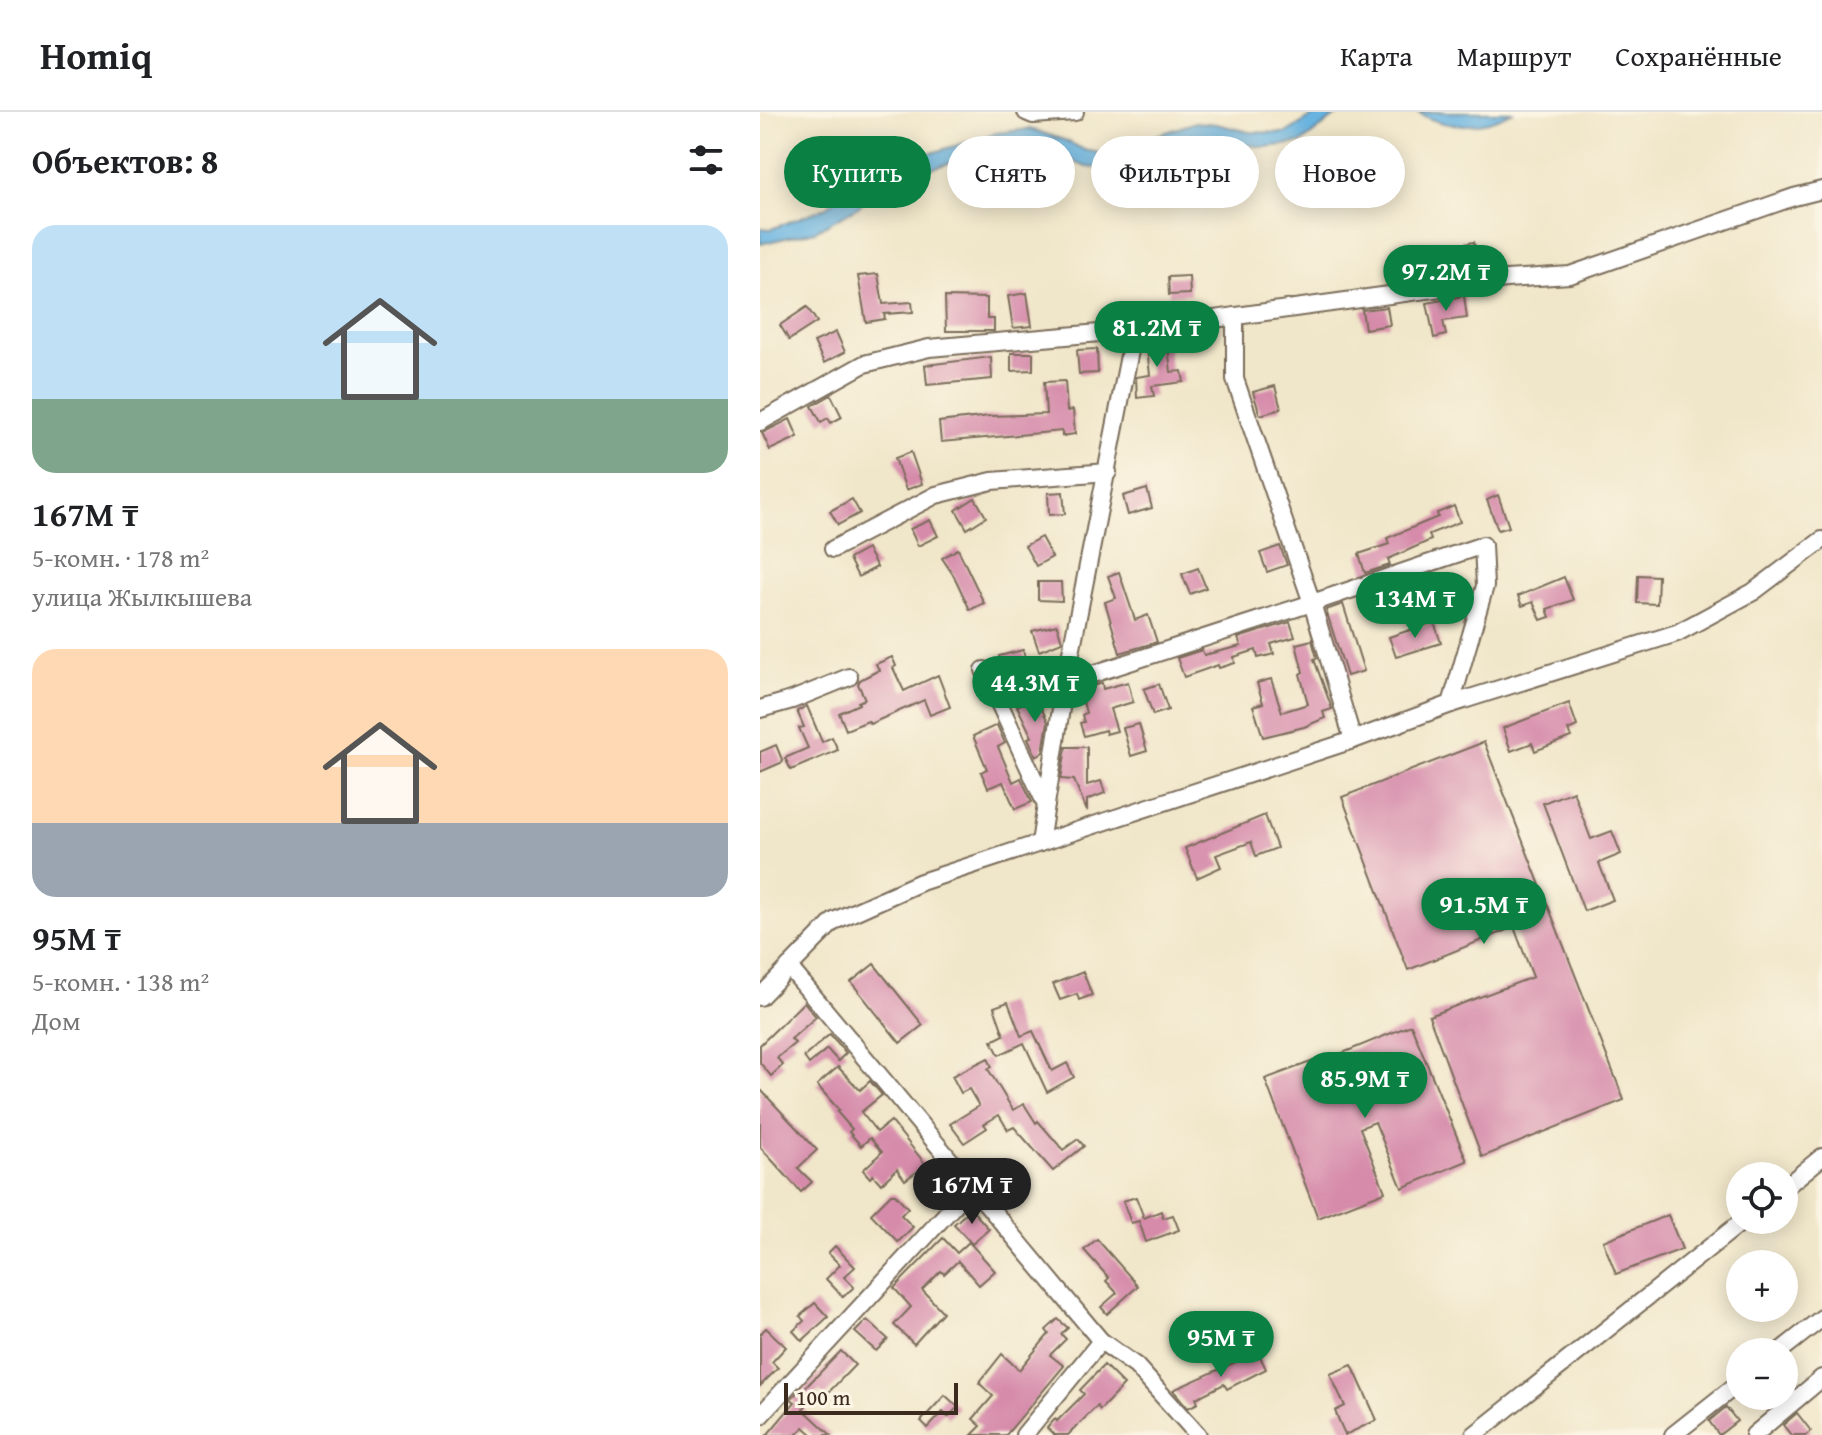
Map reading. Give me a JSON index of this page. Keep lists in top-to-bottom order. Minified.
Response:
{"scale_bar":"100 m","page":{"header":"Homiq","nav":["Карта","Маршрут","Сохранённые"],"heading":"Объектов: 8","chip":["Купить","Снять","Фильтры","Новое"],"list":[{"name":"167M ₸","note":"5-комн. · 178 m² · улица Жылкышева"},{"name":"95M ₸","note":"5-комн. · 138 m² · Дом"}],"price":["97.2M ₸","81.2M ₸","134M ₸","44.3M ₸","91.5M ₸","85.9M ₸","167M ₸","95M ₸"],"map_buttons":["+","−"],"scale":"100 m"}}
